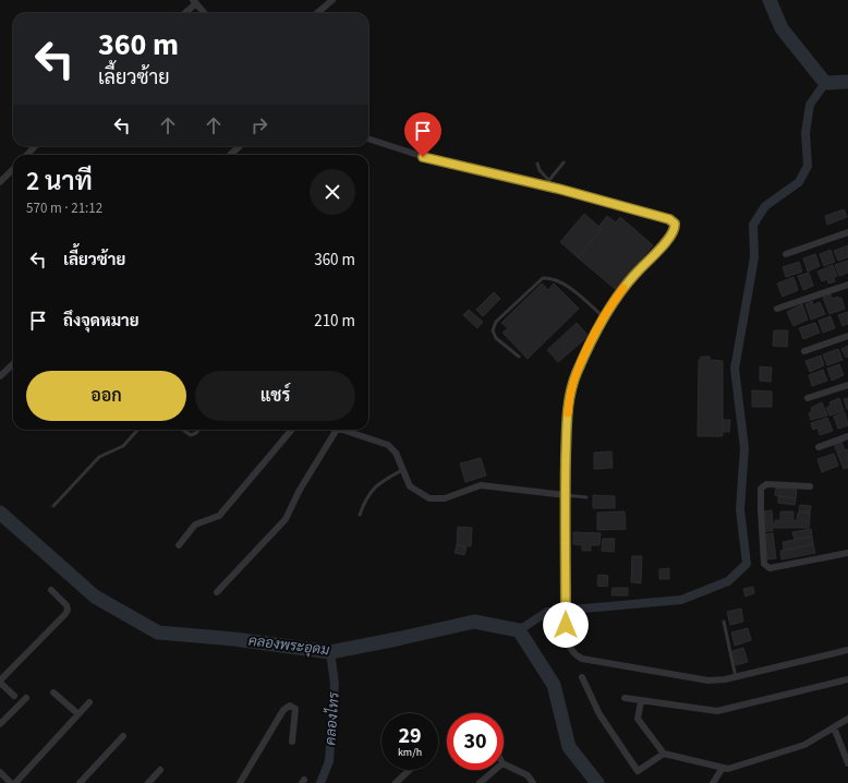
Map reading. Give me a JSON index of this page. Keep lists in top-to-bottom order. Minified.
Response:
{"water":["คลองพระอุดม","คลองไทร"],"page":{"turn":["360 m","เลี้ยวซ้าย"],"heading":["2 นาที","570 m · 21:12"],"list":[{"name":"เลี้ยวซ้าย","value":"360 m"},{"name":"ถึงจุดหมาย","value":"210 m"}],"buttons":["ออก","แชร์"],"speed":"29 km/h","limit":"30"}}
